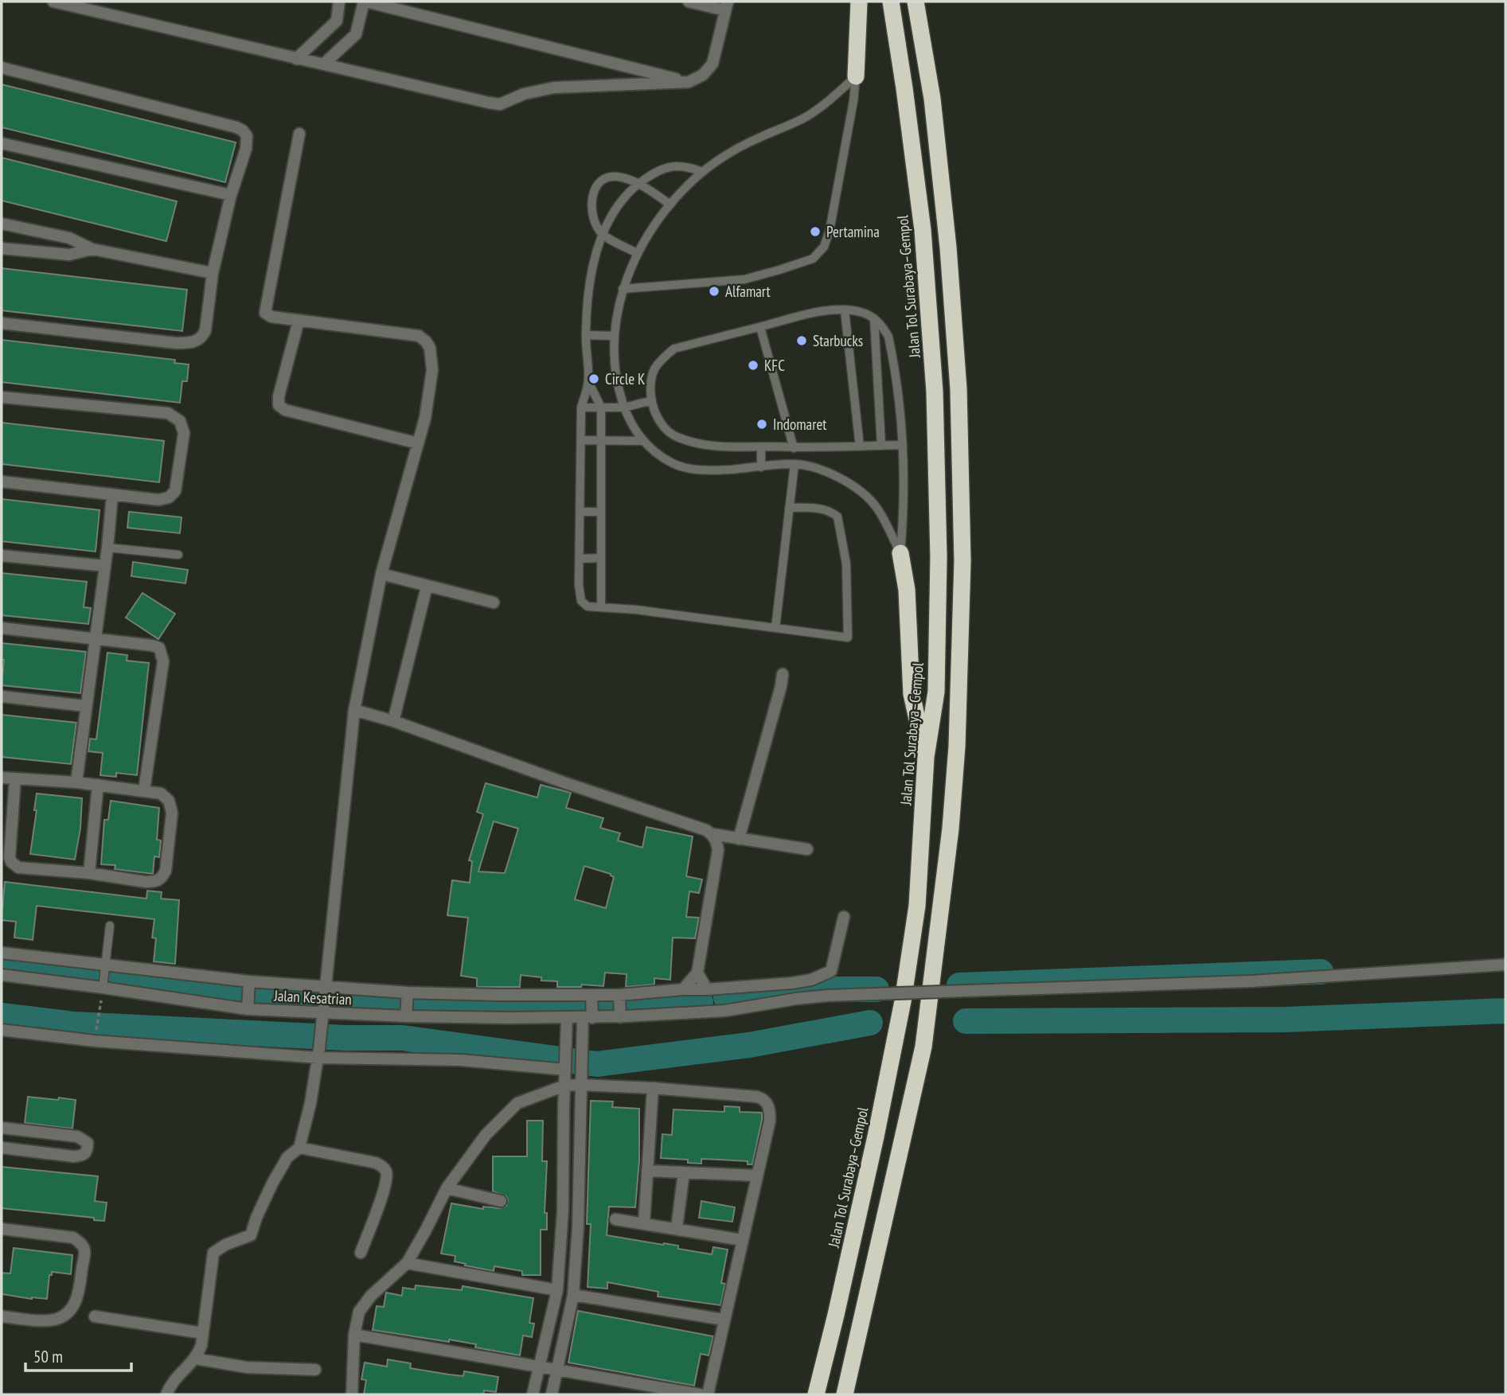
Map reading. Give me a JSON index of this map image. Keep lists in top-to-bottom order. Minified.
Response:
{"streets":{"highway":["Jalan Tol Surabaya–Gempol"],"street":["Jalan Kesatrian"]},"places":["Pertamina","Alfamart","Starbucks","KFC","Circle K","Indomaret"],"scale_bar":"50 m"}
